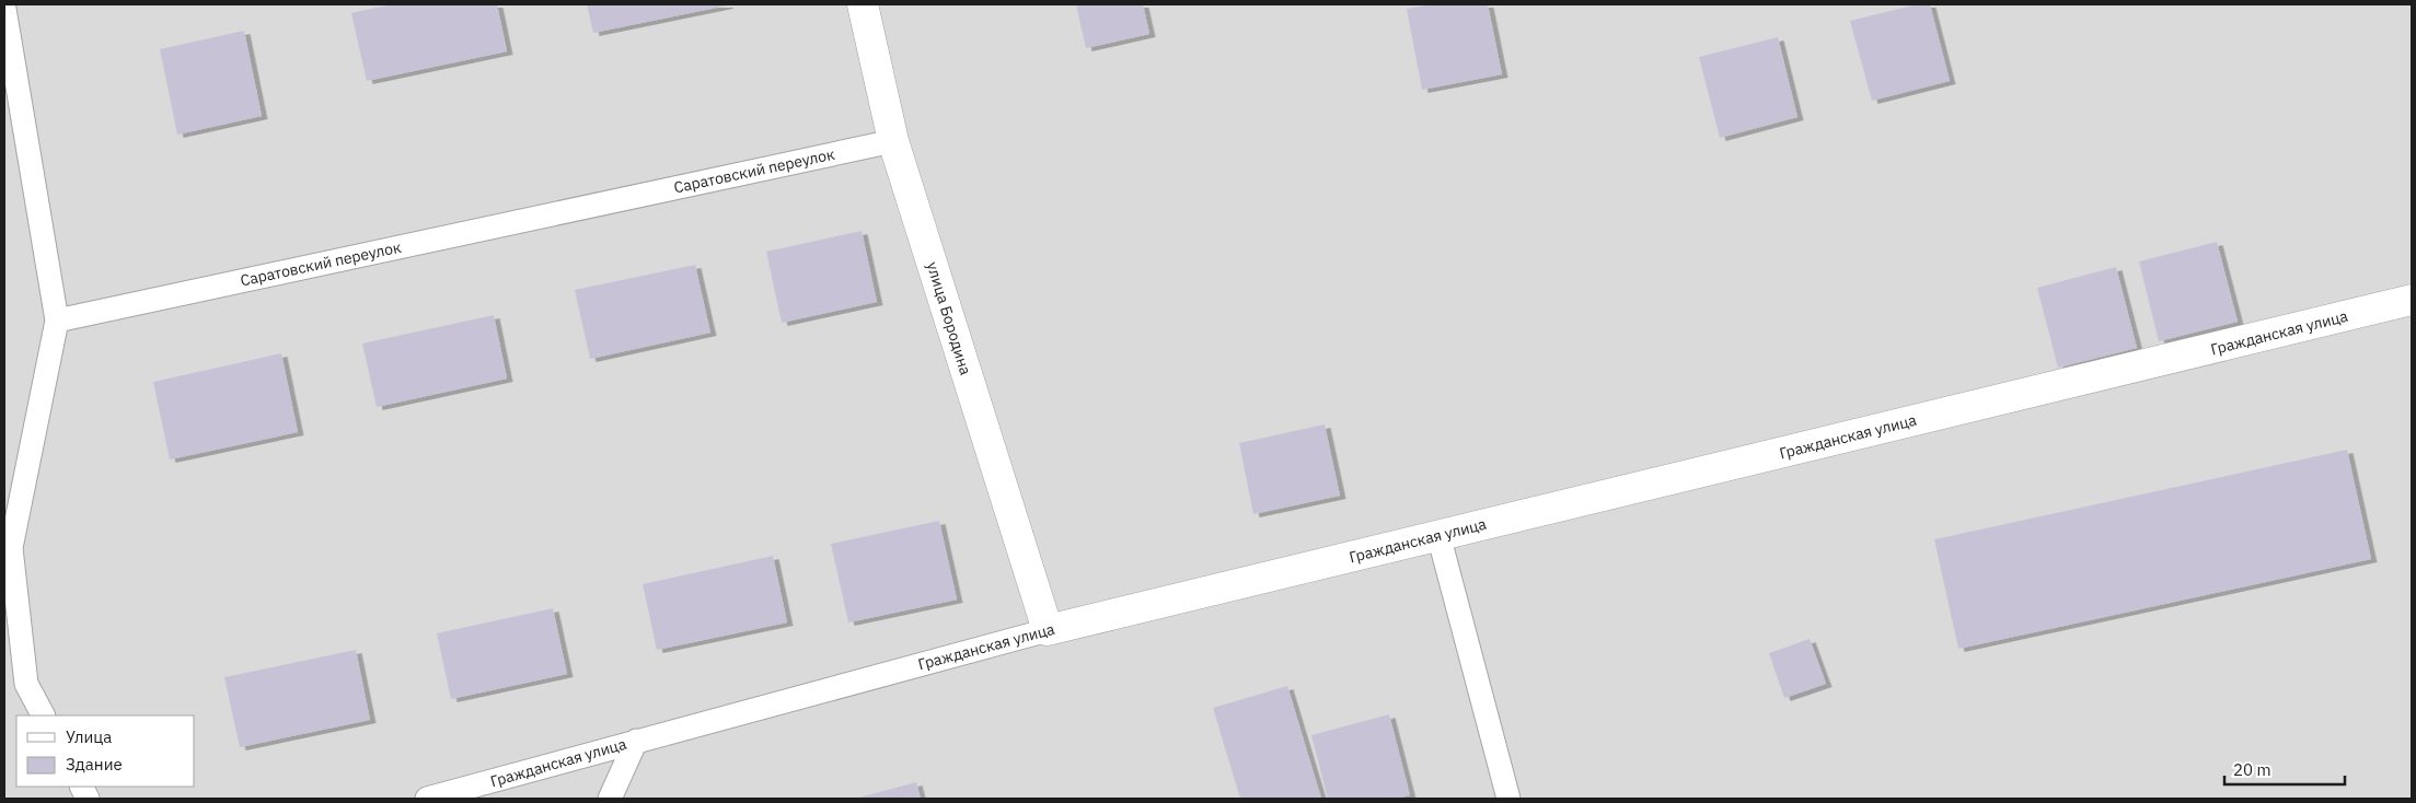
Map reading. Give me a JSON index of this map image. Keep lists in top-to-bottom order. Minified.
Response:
{"streets":{"street":["улица Бородина","Гражданская улица"],"lane":["Саратовский переулок"]},"crossings":[["Саратовский переулок","улица Бородина"],["улица Бородина","Гражданская улица"]],"legend":["Улица","Здание"],"scale_bar":"20 m"}
